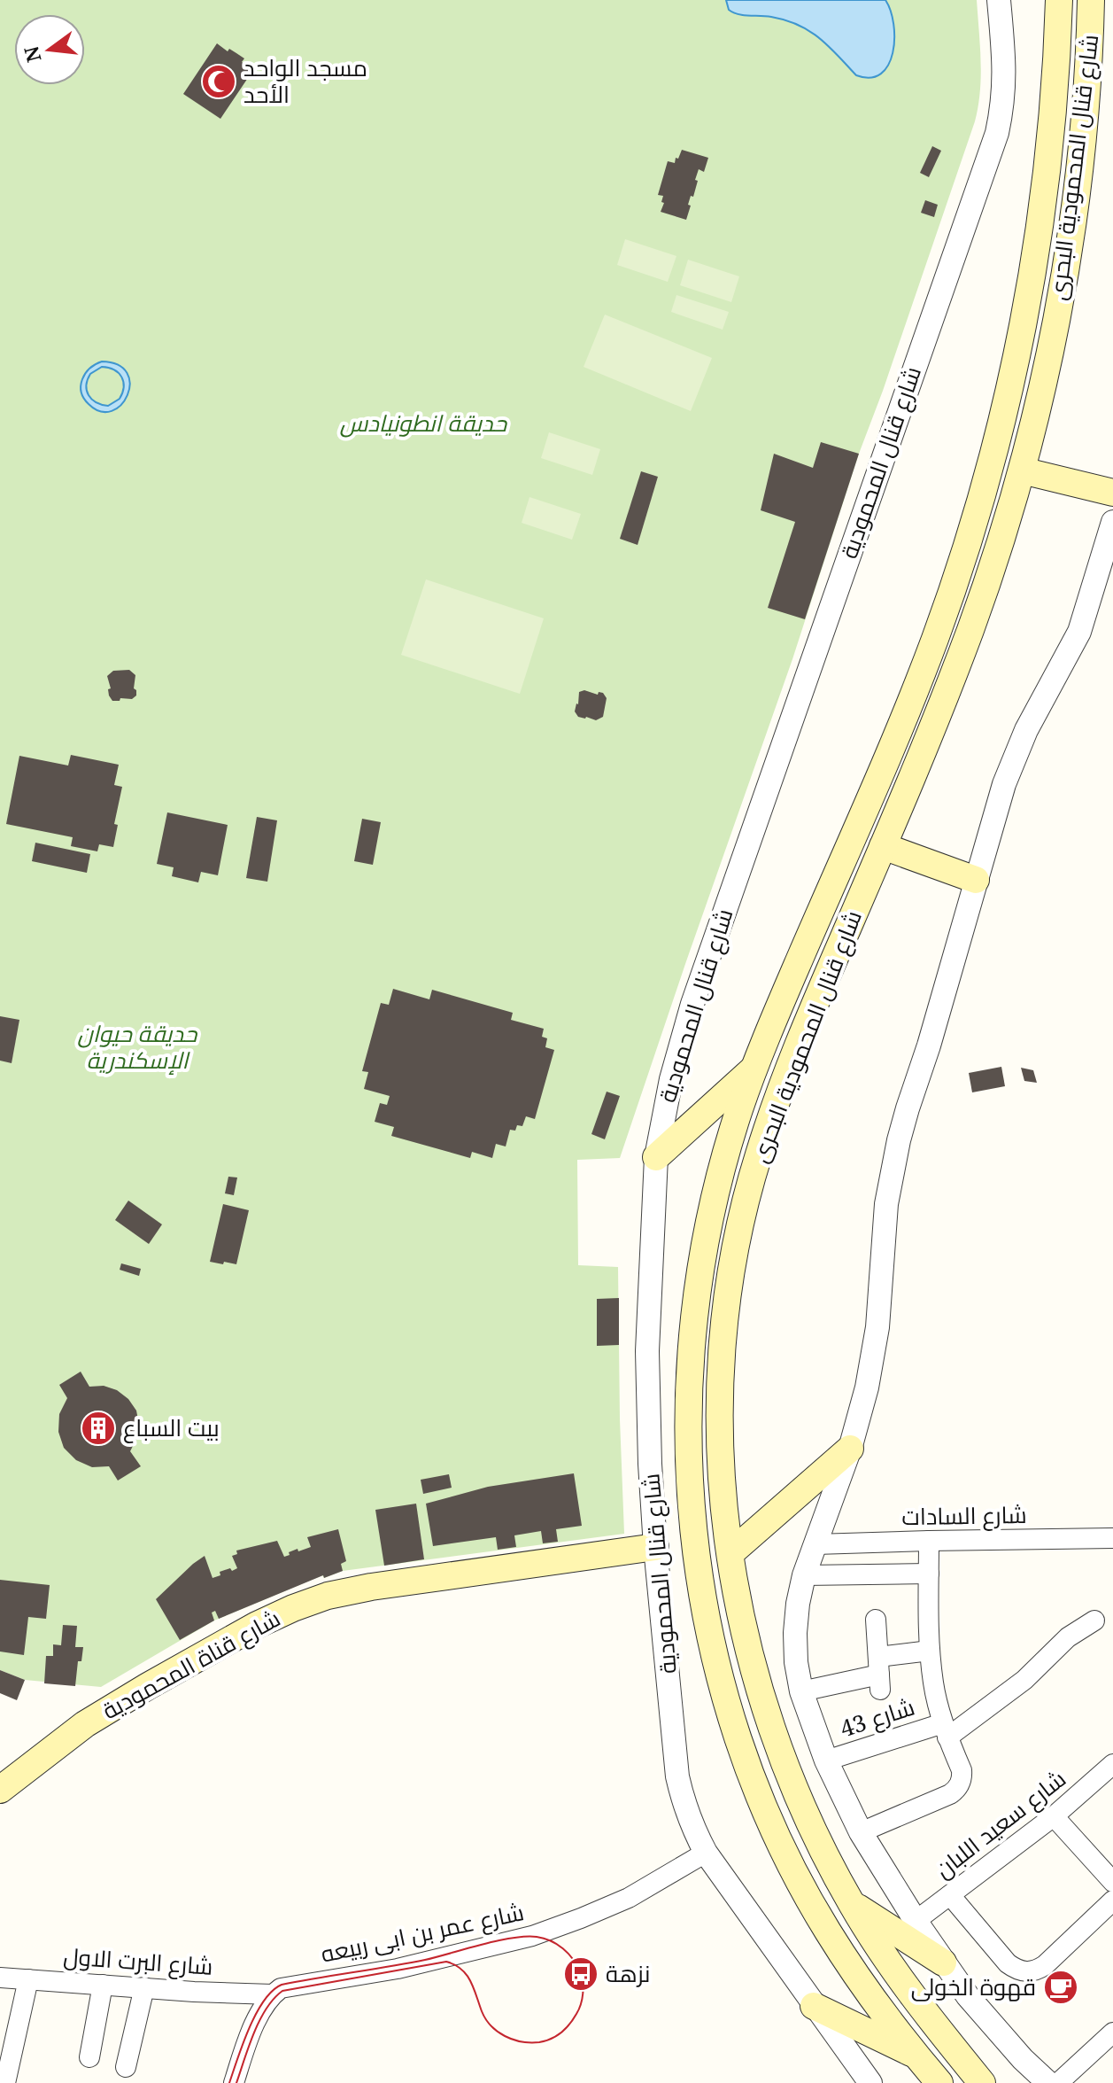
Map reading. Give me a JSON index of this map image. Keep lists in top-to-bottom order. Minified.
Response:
{"streets":{"main road":["شارع قنال المحمودية البحرى","شارع قناة المحمودية"],"street":["شارع قنال المحمودية","شارع السادات","شارع 43","شارع سعيد اللبان","شارع عمر بن ابى ربيعه","شارع البرت الاول"]},"crossings":[["شارع قنال المحمودية","شارع قناة المحمودية"],["شارع قنال المحمودية","شارع عمر بن ابى ربيعه"],["شارع عمر بن ابى ربيعه","شارع البرت الاول"]],"parks":["حديقة انطونيادس","حديقة حيوان الإسكندرية"],"places":{"mosque":["مسجد الواحد الأحد"],"building":["بيت السباع"],"bus stop":["نزهة"],"cafe":["قهوة الخولى"]},"north":"left"}
